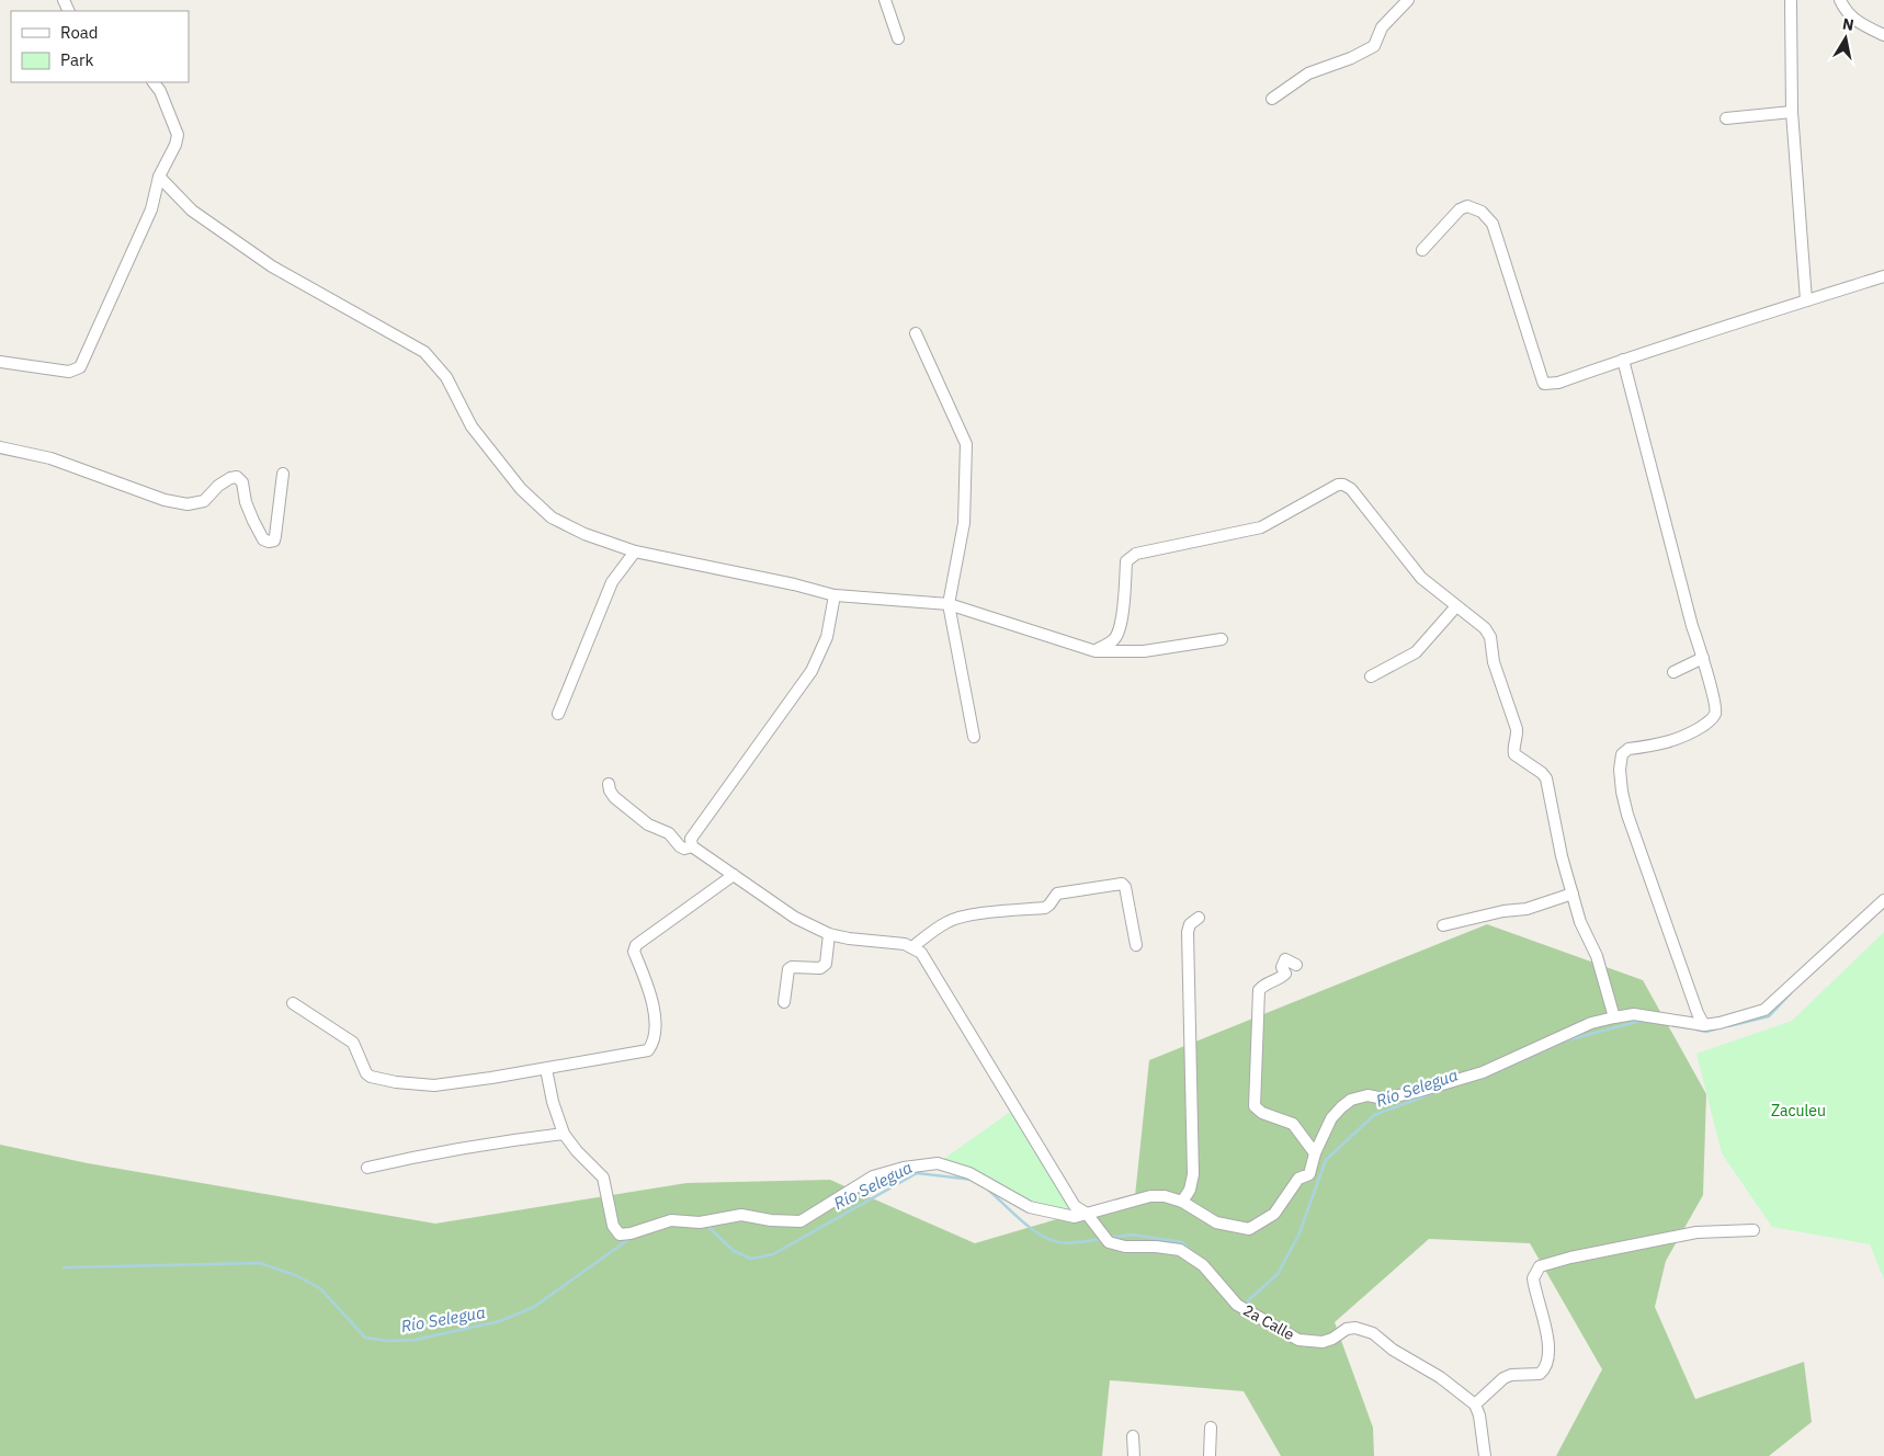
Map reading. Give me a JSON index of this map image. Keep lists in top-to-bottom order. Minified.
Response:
{"streets":{"street":["2a Calle"]},"water":["Río Selegua"],"parks":["Zaculeu"],"legend":["Road","Park"],"north":"top"}
